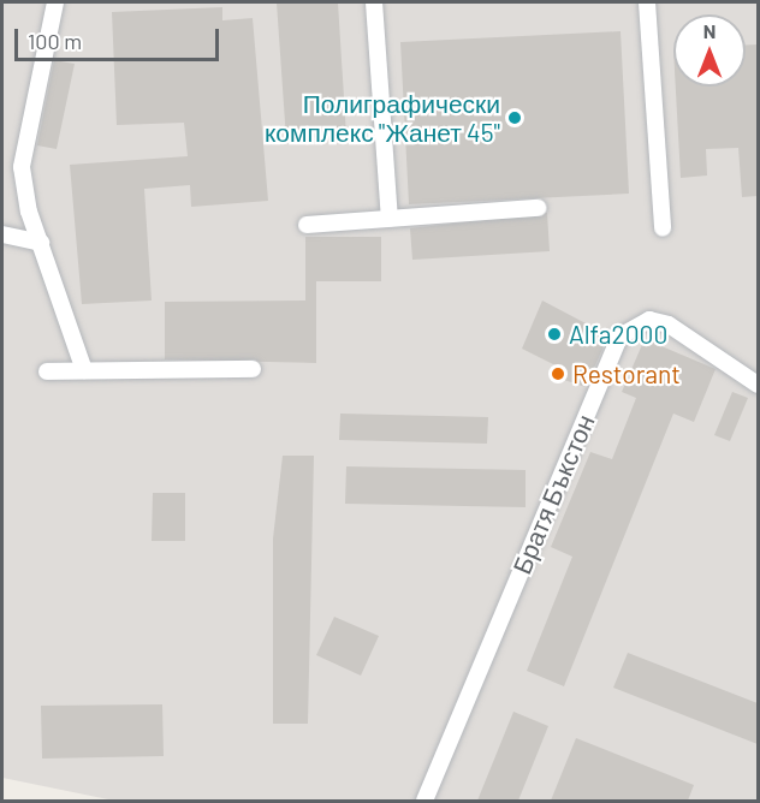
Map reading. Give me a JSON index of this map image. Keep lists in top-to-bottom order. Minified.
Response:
{"streets":{"street":["Братя Бъкстон"]},"places":["Полиграфически комплекс \"Жанет 45\"","Alfa2000","Restorant"],"scale_bar":"100 m","north":"top"}
